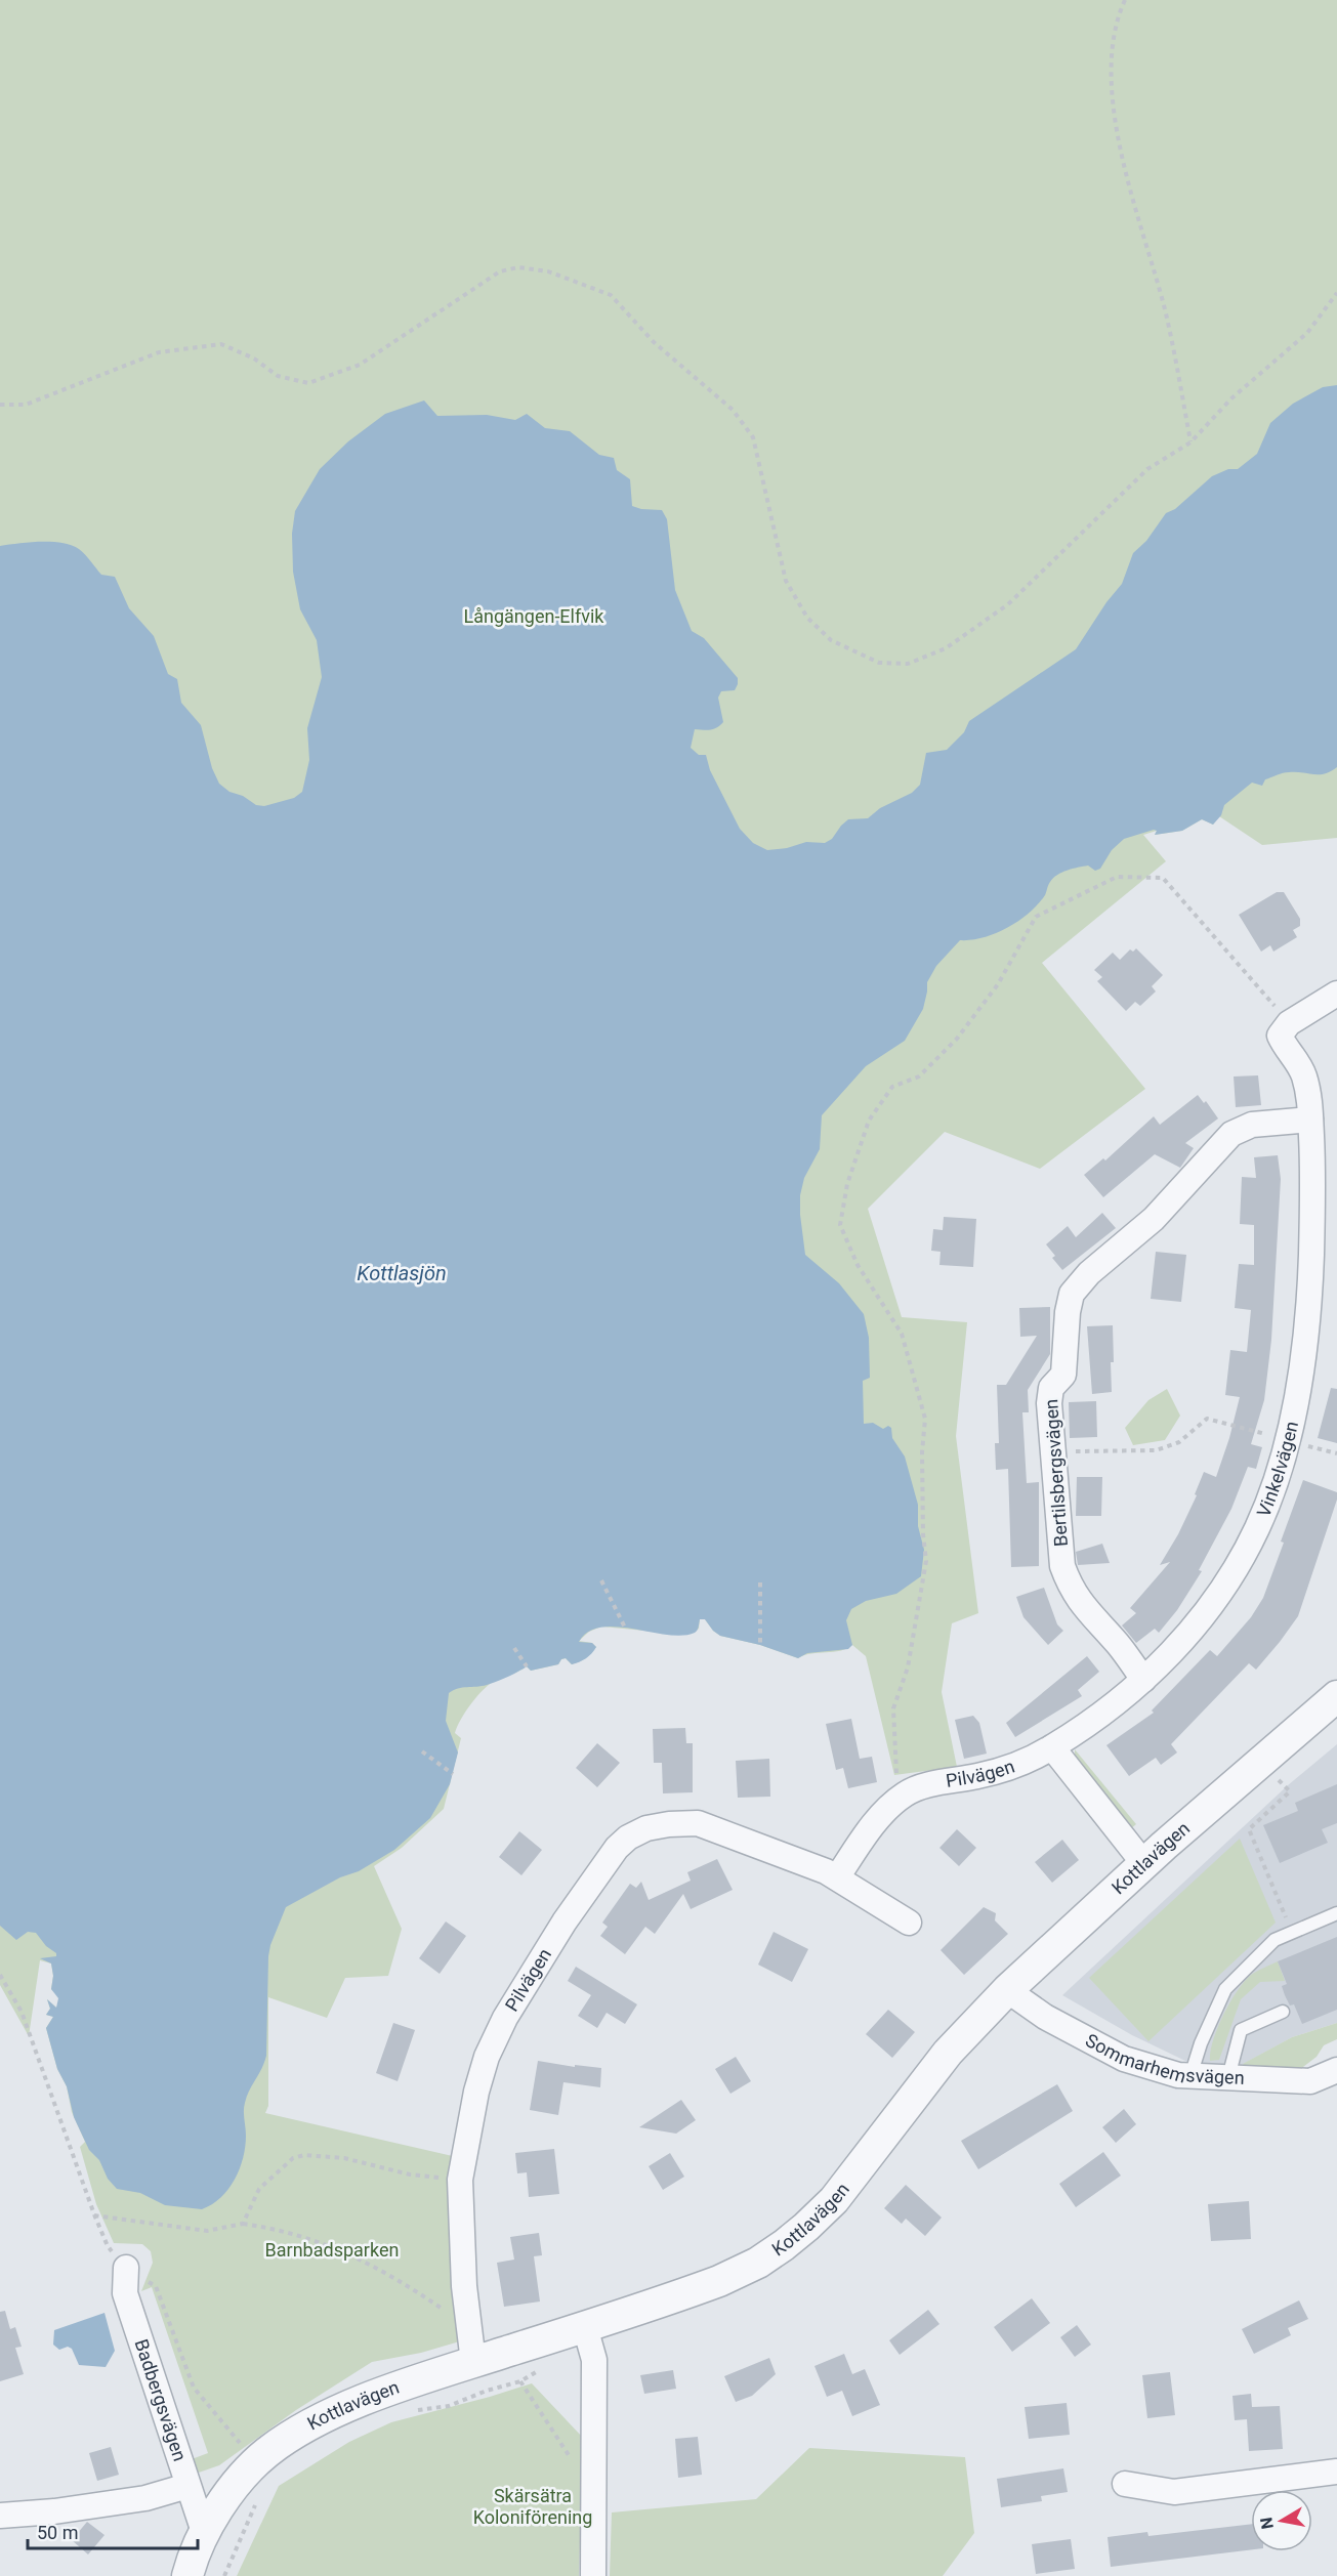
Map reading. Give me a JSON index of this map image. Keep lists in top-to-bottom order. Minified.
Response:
{"streets":{"street":["Vinkelvägen","Bertilsbergsvägen","Pilvägen","Kottlavägen","Sommarhemsvägen","Badbergsvägen"]},"crossings":[["Vinkelvägen","Bertilsbergsvägen"],["Vinkelvägen","Pilvägen"],["Pilvägen","Kottlavägen"],["Kottlavägen","Sommarhemsvägen"],["Kottlavägen","Badbergsvägen"]],"water":["Kottlasjön"],"parks":["Långängen-Elfvik","Barnbadsparken","Skärsätra Koloniförening"],"scale_bar":"50 m","north":"left"}
